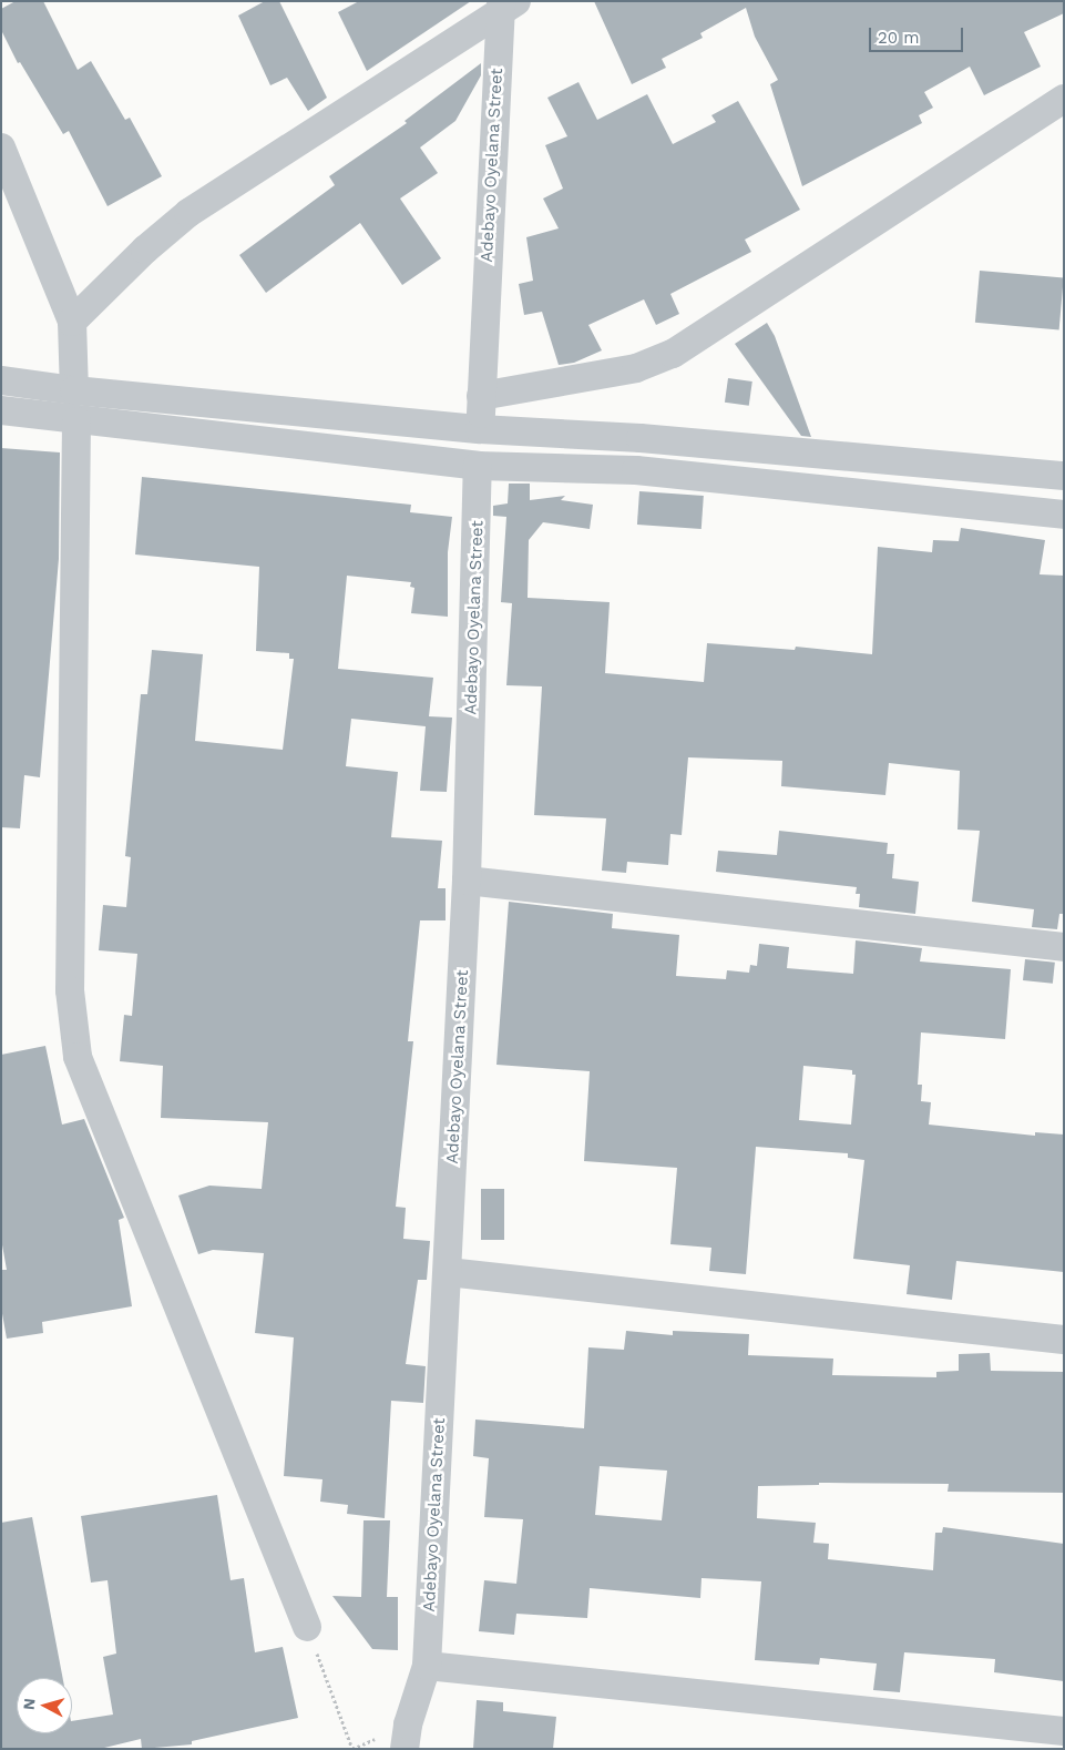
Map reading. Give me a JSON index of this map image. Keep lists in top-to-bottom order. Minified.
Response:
{"streets":{"street":["Adebayo Oyelana Street"]},"scale_bar":"20 m","north":"left"}
